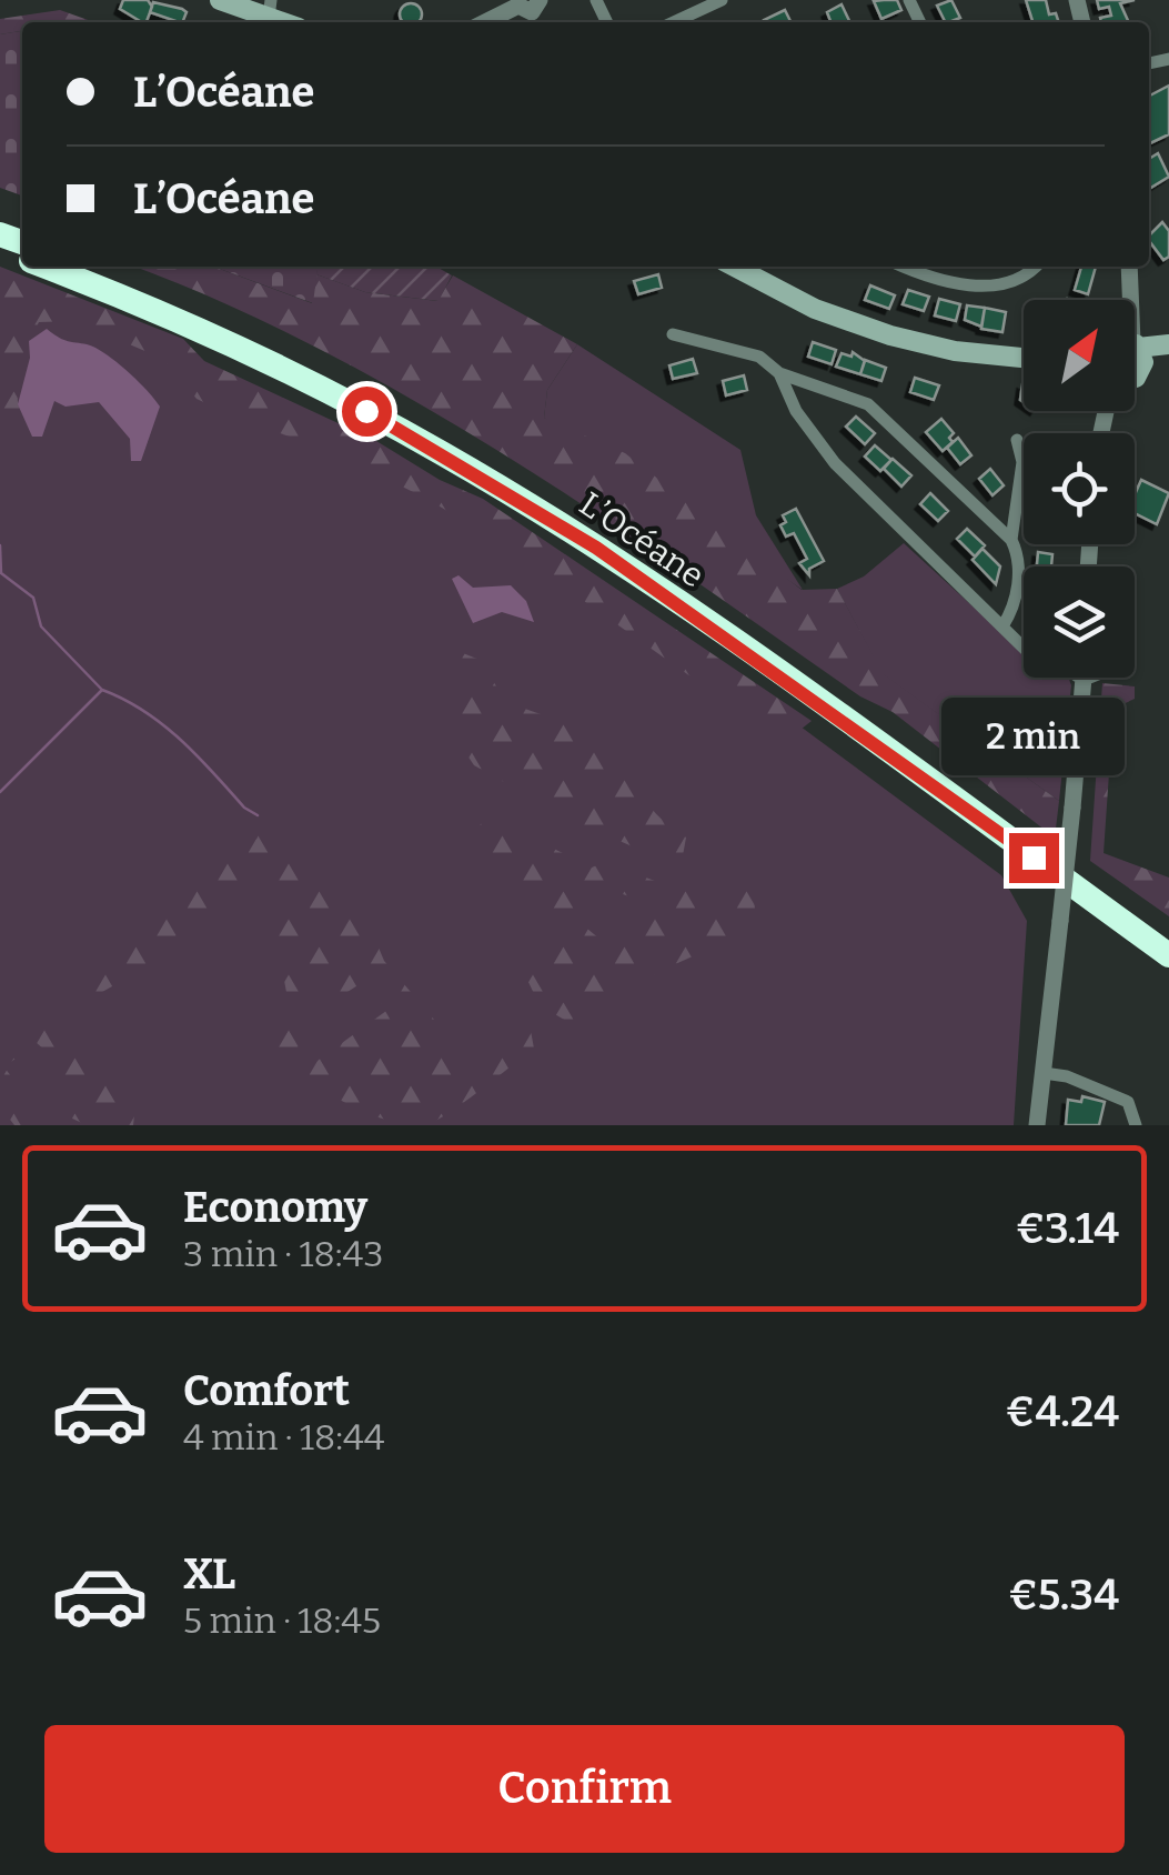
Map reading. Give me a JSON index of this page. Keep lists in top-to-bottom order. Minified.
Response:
{"streets":{"highway":["L’Océane"]},"north":"top right","page":{"banner":["L’Océane","L’Océane"],"bubble":"2 min","list":[{"name":"Economy","note":"3 min · 18:43","value":"€3.14"},{"name":"Comfort","note":"4 min · 18:44","value":"€4.24"},{"name":"XL","note":"5 min · 18:45","value":"€5.34"}],"buttons":"Confirm"}}
